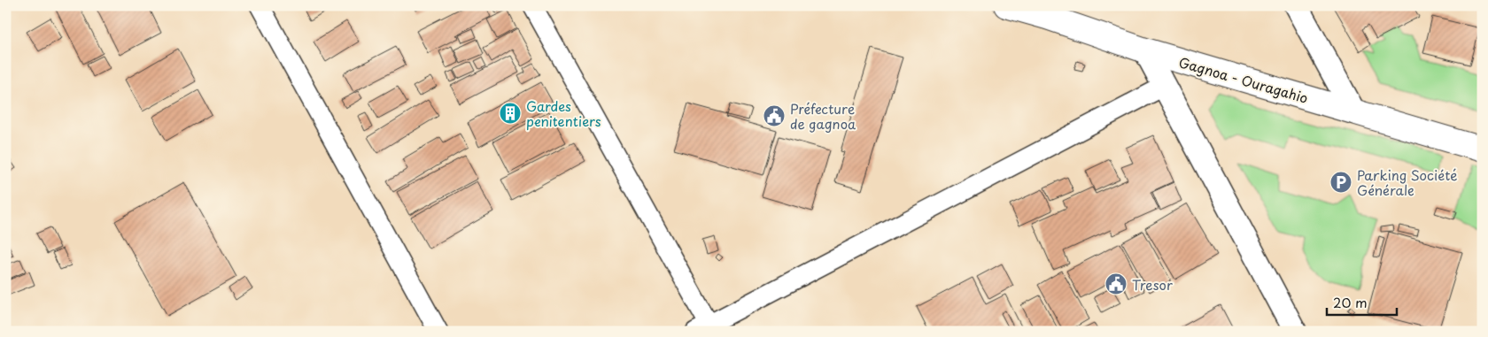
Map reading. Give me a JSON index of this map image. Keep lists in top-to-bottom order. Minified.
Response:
{"streets":{"main road":["Gagnoa - Ouragahio"]},"places":{"building":["Gardes penitentiers"],"public building":["Préfecture de gagnoa","Tresor"],"parking":["Parking Société Générale"]},"scale_bar":"20 m"}
